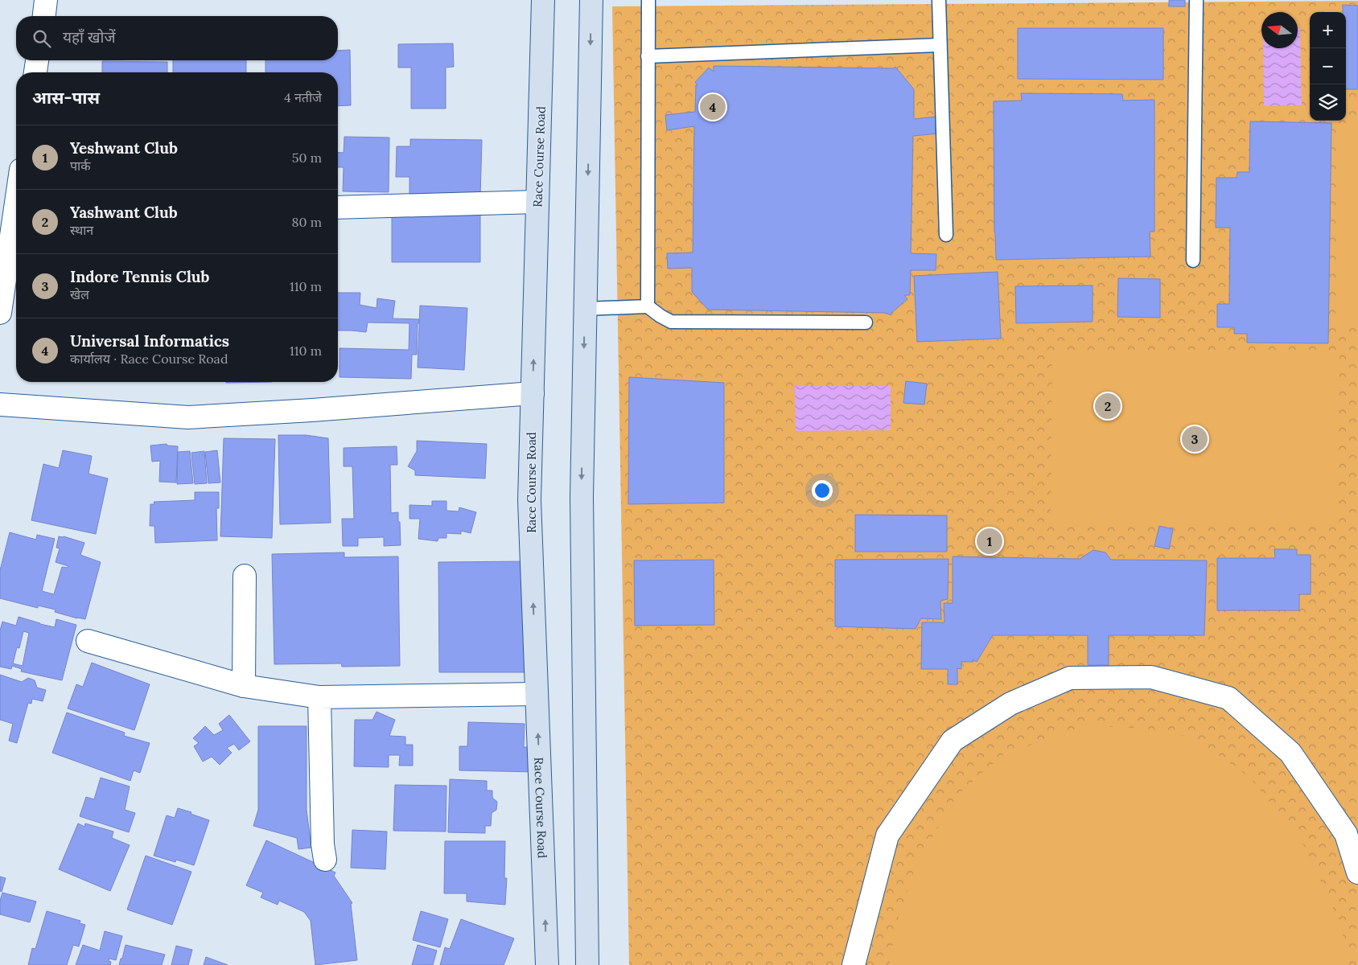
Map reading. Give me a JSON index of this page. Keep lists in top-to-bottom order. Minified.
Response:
{"streets":{"main road":["Race Course Road"]},"north":"left","page":{"map_buttons":["+","−"],"search":"यहाँ खोजें","heading":["आस-पास","4 नतीजे"],"pins":["4","2","3","1"],"list":[{"mark":"1","name":"Yeshwant Club","note":"पार्क","value":"50 m"},{"mark":"2","name":"Yashwant Club","note":"स्थान","value":"80 m"},{"mark":"3","name":"Indore Tennis Club","note":"खेल","value":"110 m"},{"mark":"4","name":"Universal Informatics","note":"कार्यालय · Race Course Road","value":"110 m"}]}}
